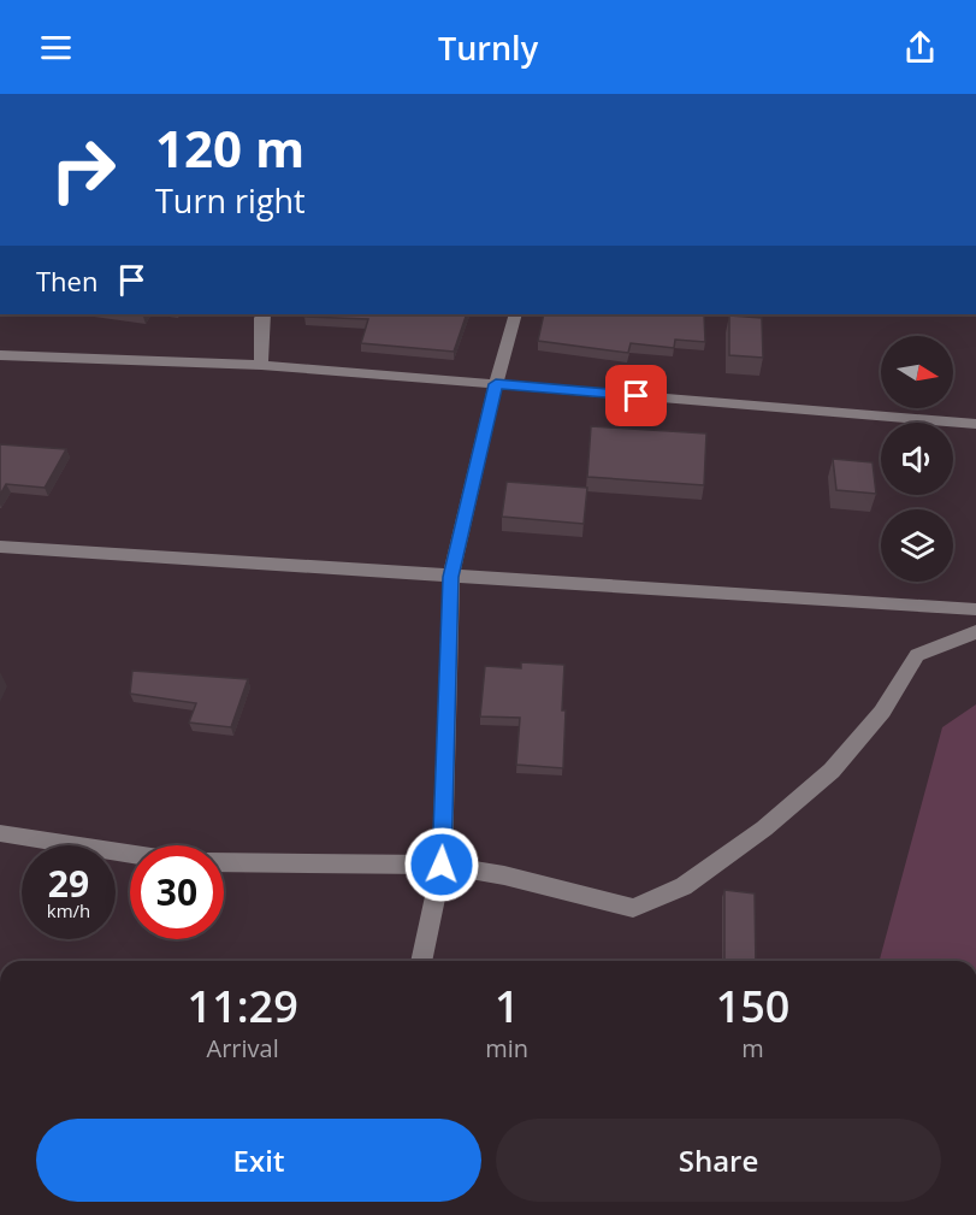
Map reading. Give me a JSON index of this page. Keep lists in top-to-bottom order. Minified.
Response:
{"north":"right","page":{"header":"Turnly","turn":["120 m","Turn right"],"then":"Then","speed":"29 km/h","limit":"30","eta":["11:29","Arrival","1","min","150","m"],"buttons":["Exit","Share"]}}
